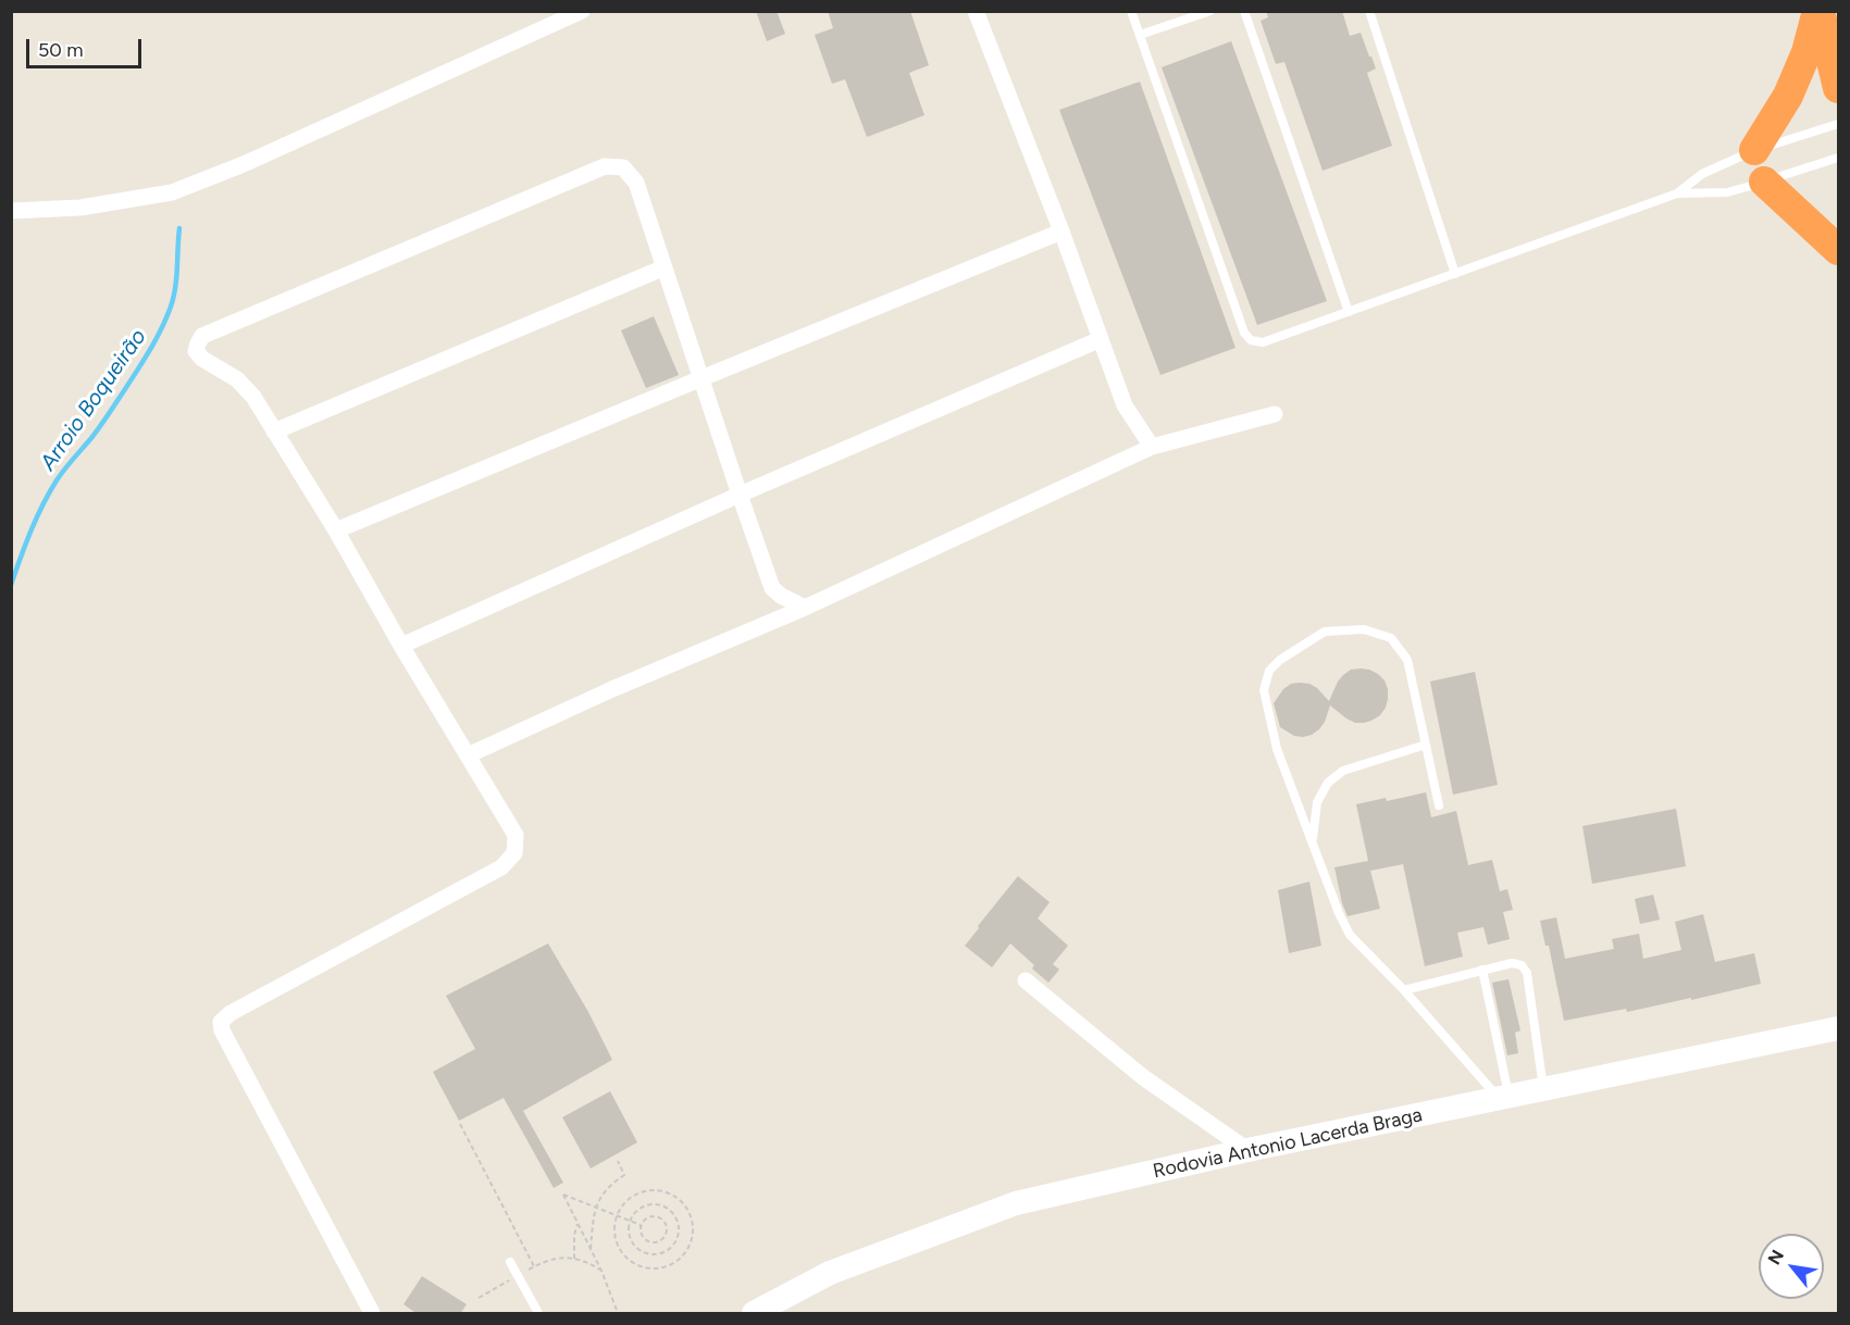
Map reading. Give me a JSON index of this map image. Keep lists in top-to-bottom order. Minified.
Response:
{"streets":{"main road":["Rodovia Antonio Lacerda Braga"]},"water":["Arroio Boqueirão"],"scale_bar":"50 m","north":"top left"}
